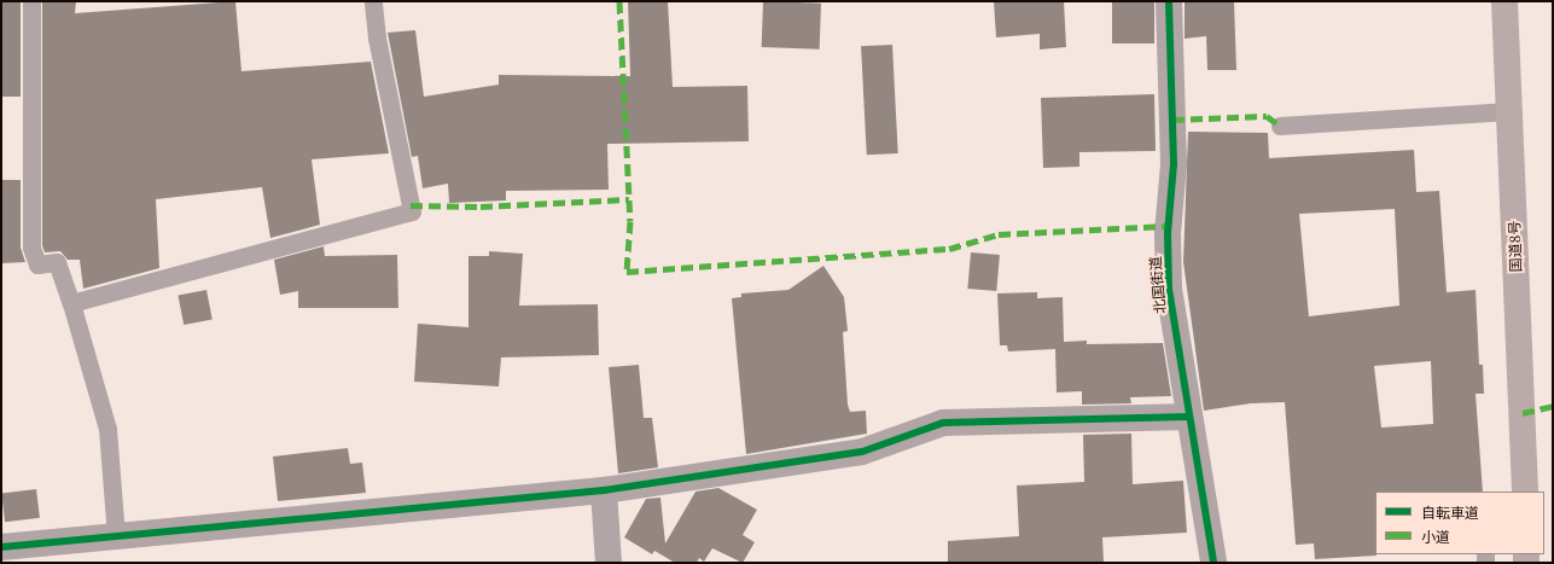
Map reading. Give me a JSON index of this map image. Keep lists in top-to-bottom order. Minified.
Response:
{"streets":{"highway":["国道8号"],"street":["北国街道"]},"legend":["自転車道","小道"]}
